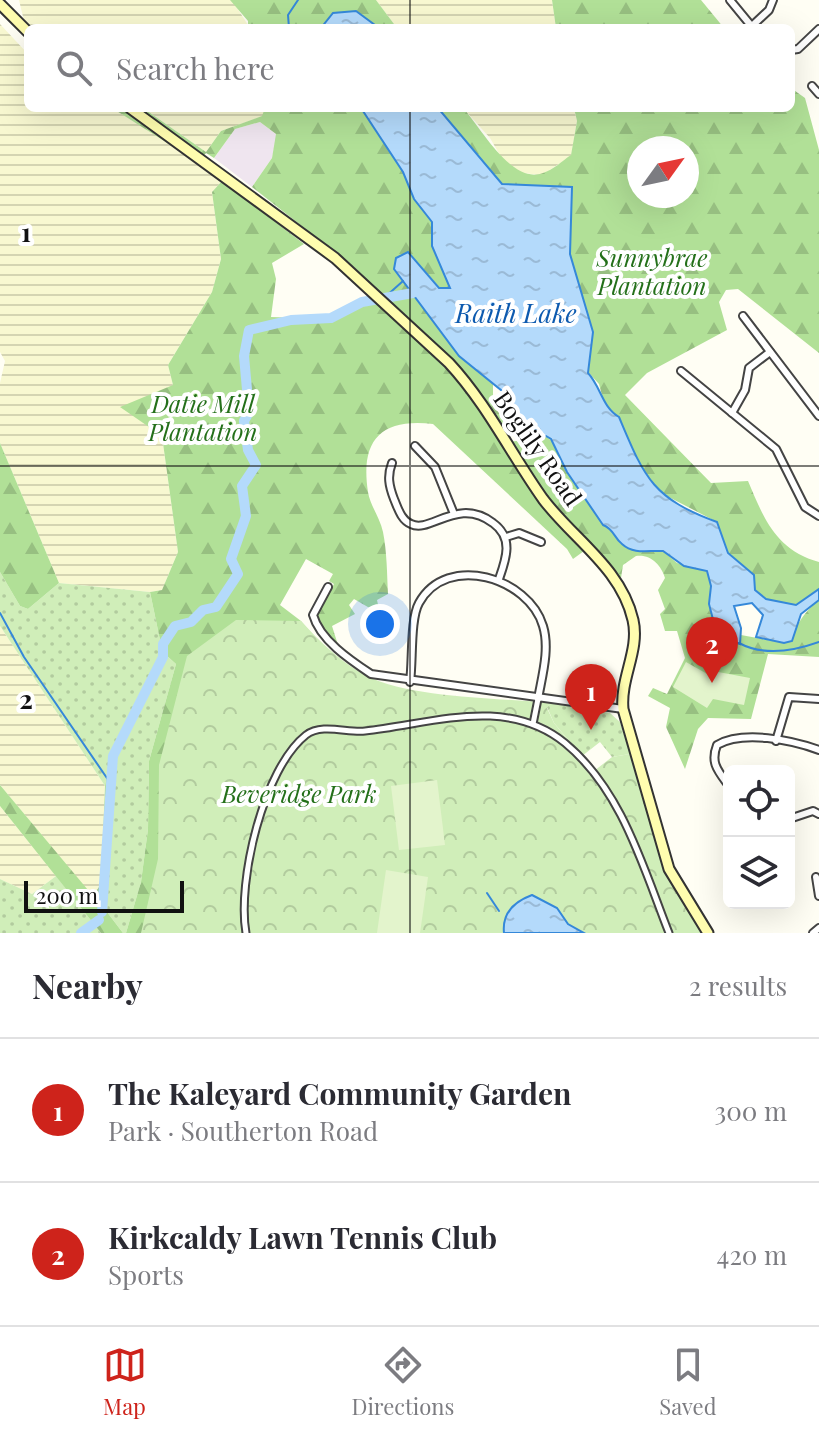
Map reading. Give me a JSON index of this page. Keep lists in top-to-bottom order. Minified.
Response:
{"streets":{"main road":["Boglily Road"]},"water":["Raith Lake"],"parks":["Sunnybrae Plantation","Datie Mill Plantation","Beveridge Park"],"scale_bar":"200 m","north":"top right","page":{"search":"Search here","pins":["2","1"],"scale":"200 m","heading":["Nearby","2 results"],"list":[{"mark":"1","name":"The Kaleyard Community Garden","note":"Park · Southerton Road","value":"300 m"},{"mark":"2","name":"Kirkcaldy Lawn Tennis Club","note":"Sports","value":"420 m"}],"nav":["Map","Directions","Saved"]},"grid":{"rows":["1","2"]}}
